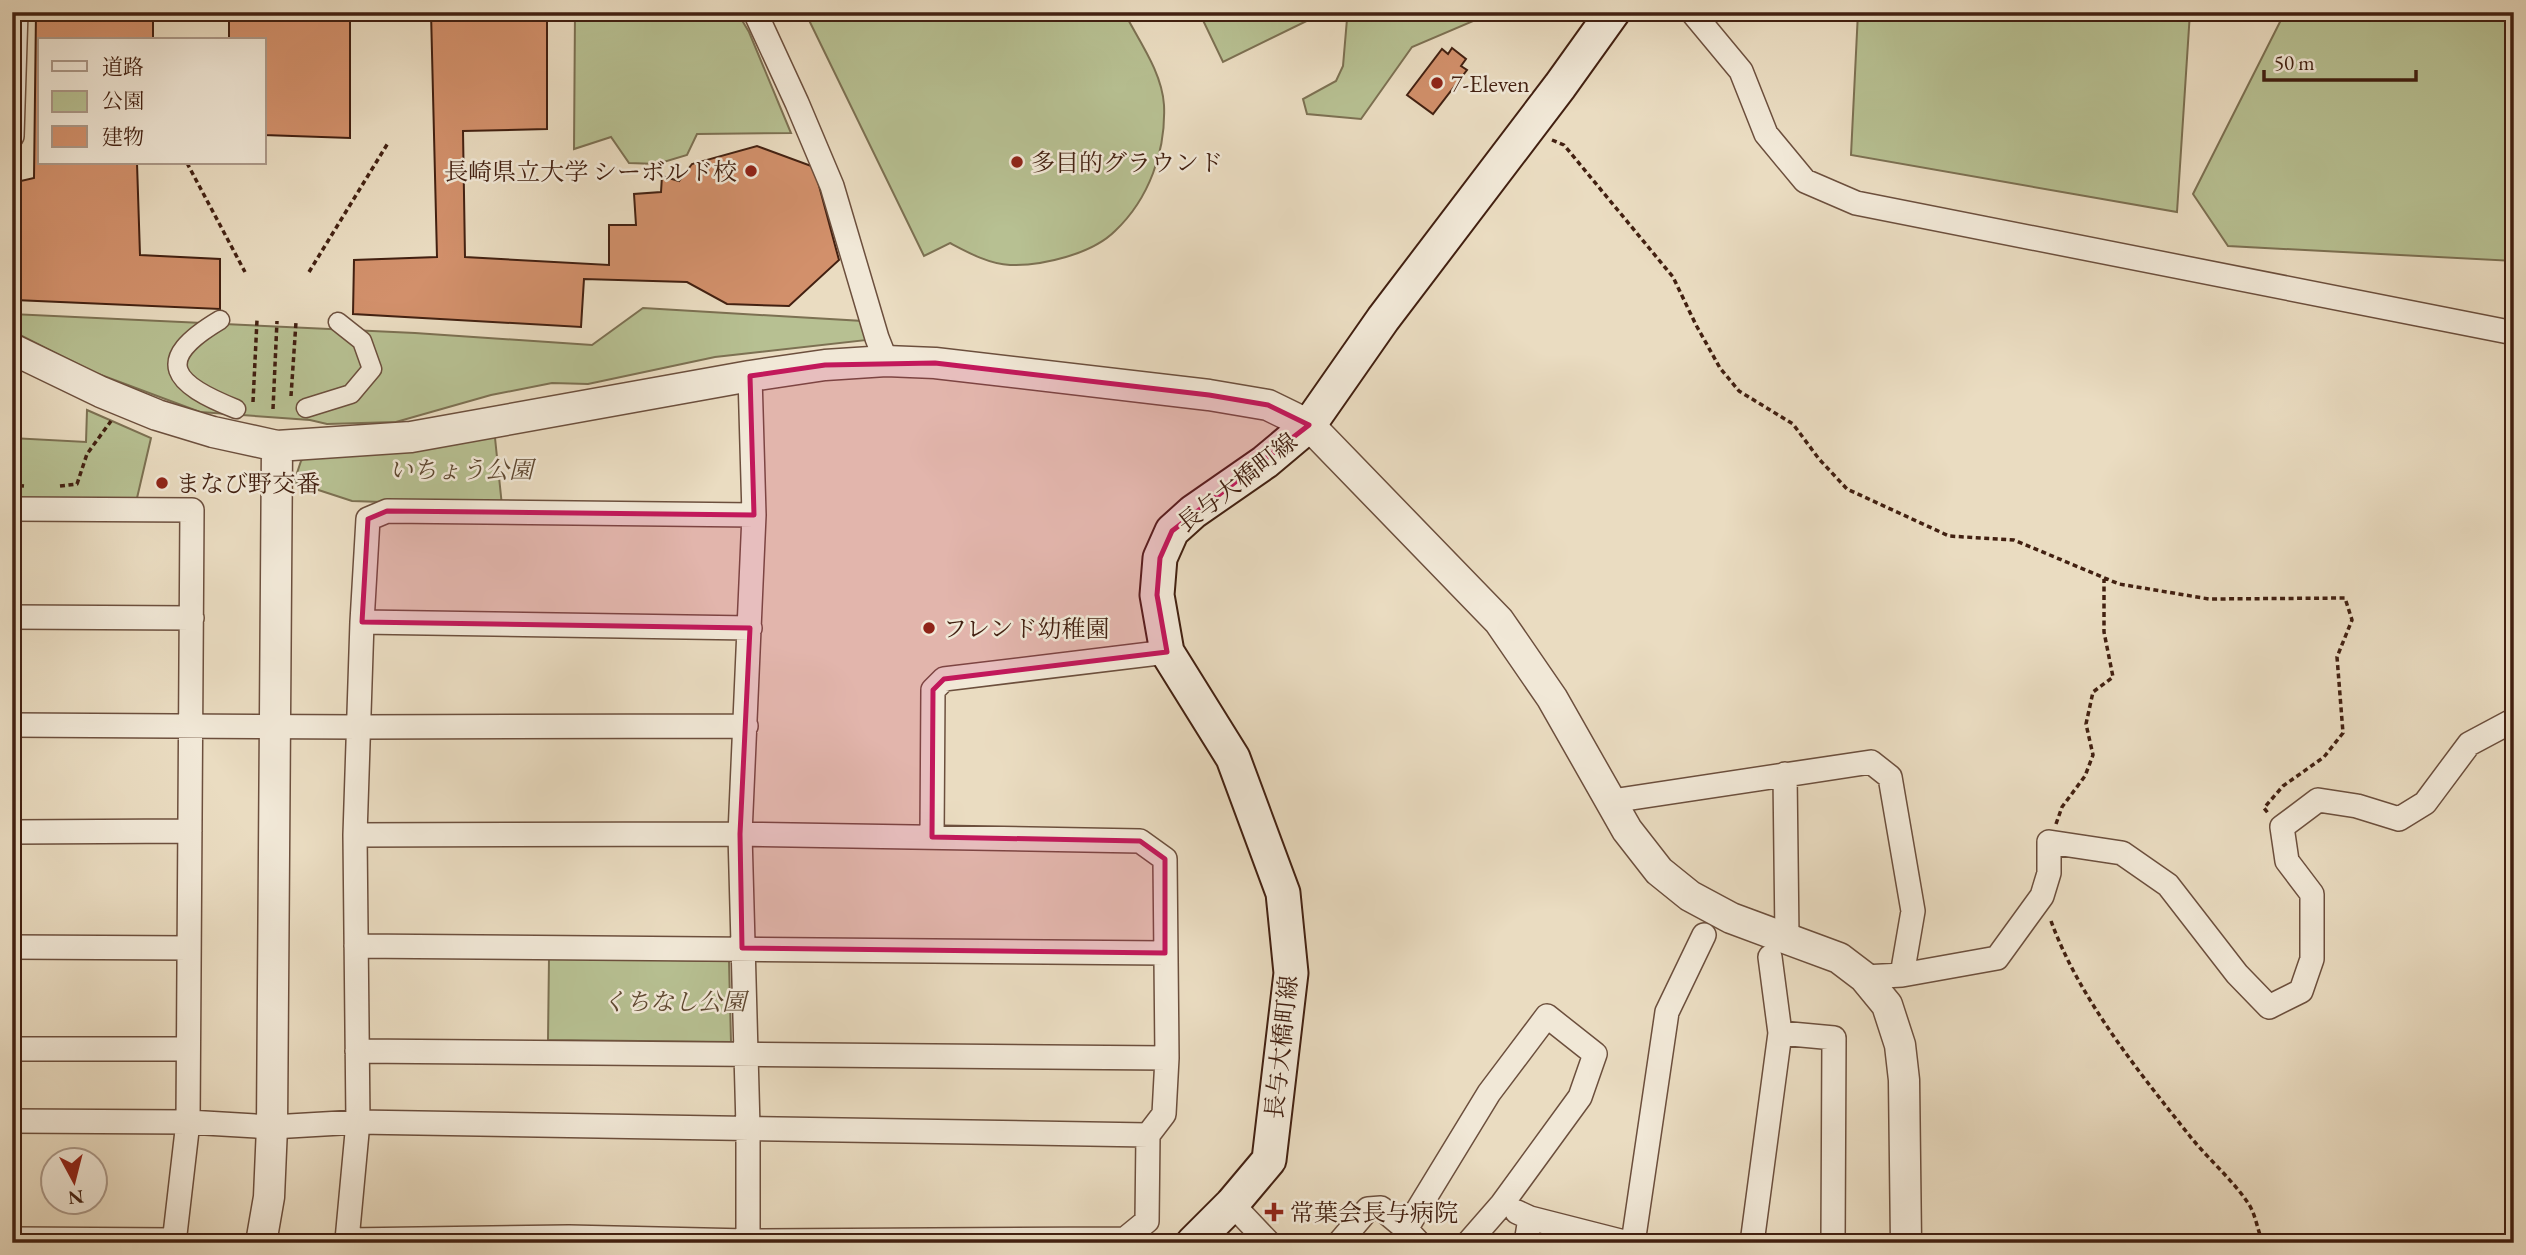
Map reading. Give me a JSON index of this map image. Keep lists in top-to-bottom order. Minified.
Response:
{"streets":{"main road":["長与大橋町線"]},"parks":["いちょう公園","くちなし公園"],"places":{"other":["7-Eleven","多目的グラウンド","長崎県立大学 シーボルド校","まなび野交番","フレンド幼稚園"],"health":["常葉会長与病院"]},"legend":["道路","公園","建物"],"scale_bar":"50 m","north":"bottom"}
